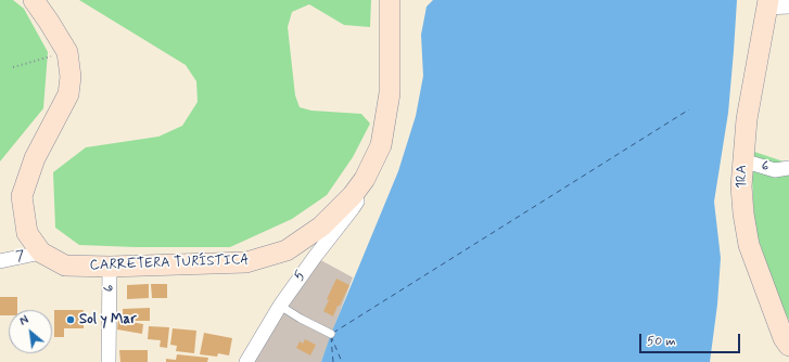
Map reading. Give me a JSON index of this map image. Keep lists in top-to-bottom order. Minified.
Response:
{"streets":{"main road":["1RA","CARRETERA TURÍSTICA"],"street":["6","7","5"]},"crossings":[["6","1RA"],["6","CARRETERA TURÍSTICA"],["7","CARRETERA TURÍSTICA"],["CARRETERA TURÍSTICA","5"]],"places":["Sol y Mar"],"scale_bar":"50 m","north":"top left"}
